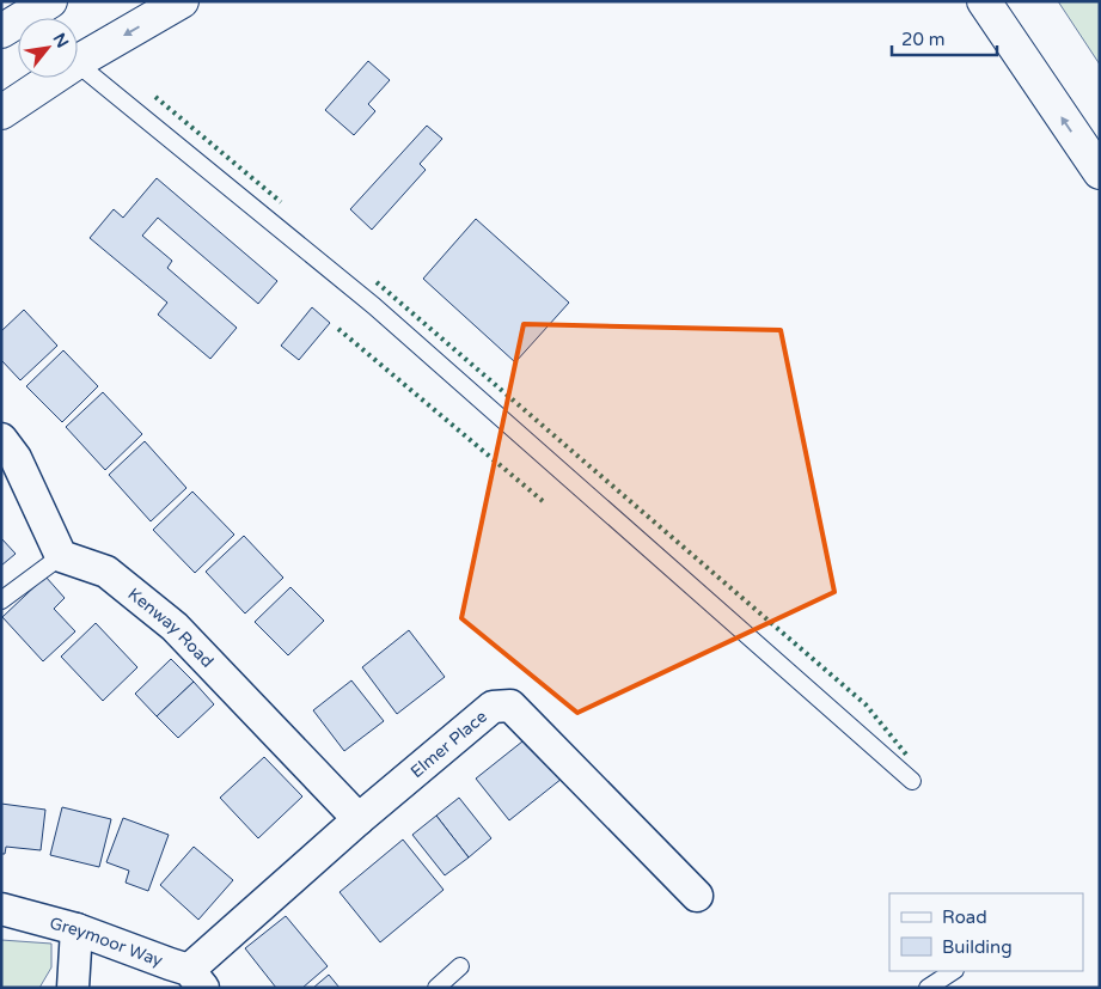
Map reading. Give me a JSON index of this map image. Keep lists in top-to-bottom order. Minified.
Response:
{"streets":{"street":["Kenway Road","Elmer Place","Greymoor Way"]},"crossings":[["Kenway Road","Elmer Place"],["Elmer Place","Greymoor Way"]],"legend":["Road","Building"],"scale_bar":"20 m","north":"top right"}
